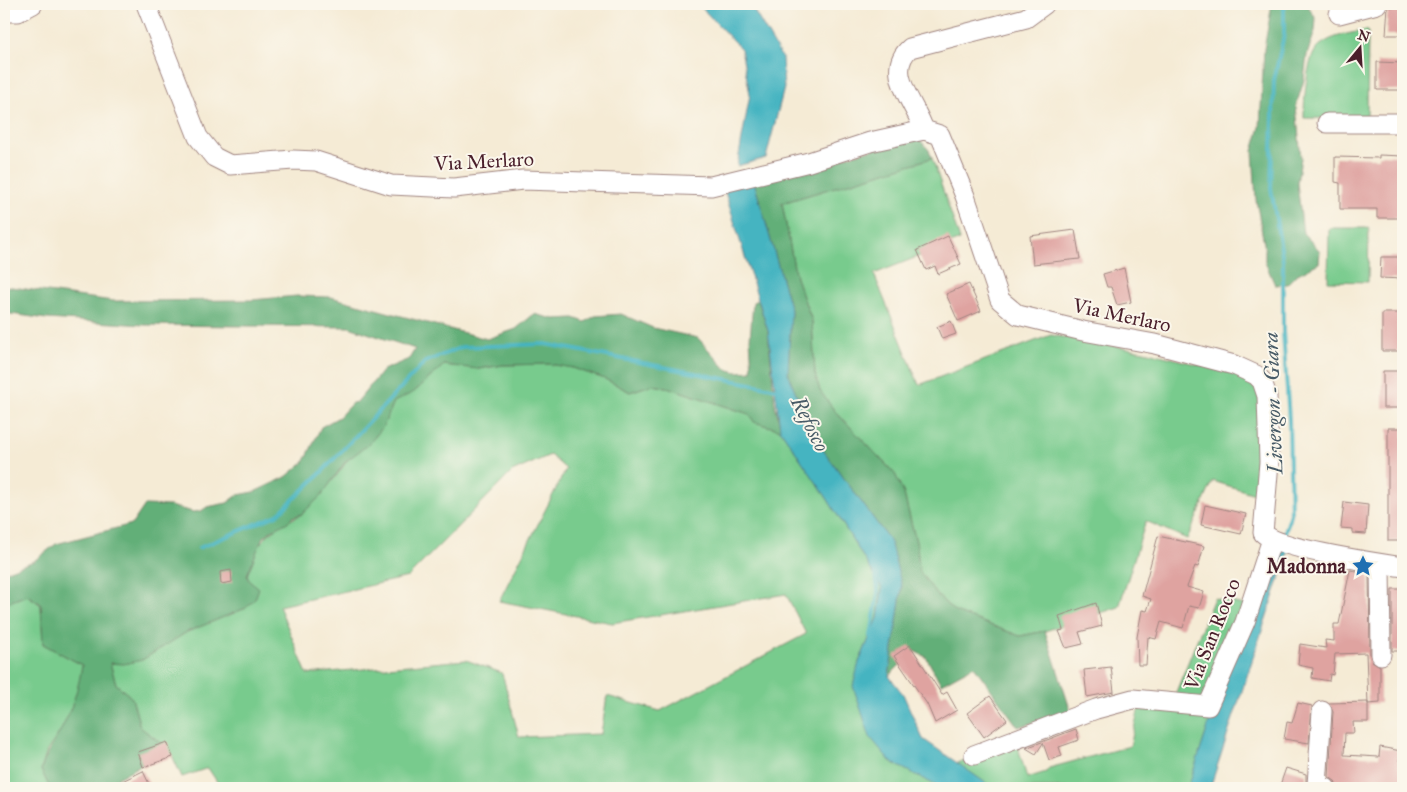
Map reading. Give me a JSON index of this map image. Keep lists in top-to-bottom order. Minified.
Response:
{"streets":{"street":["Via Merlaro","Via San Rocco"]},"crossings":[["Via Merlaro","Via San Rocco"]],"water":["Livergon - Giara","Refosco"],"places":{"place":["Madonna"]},"north":"top"}
